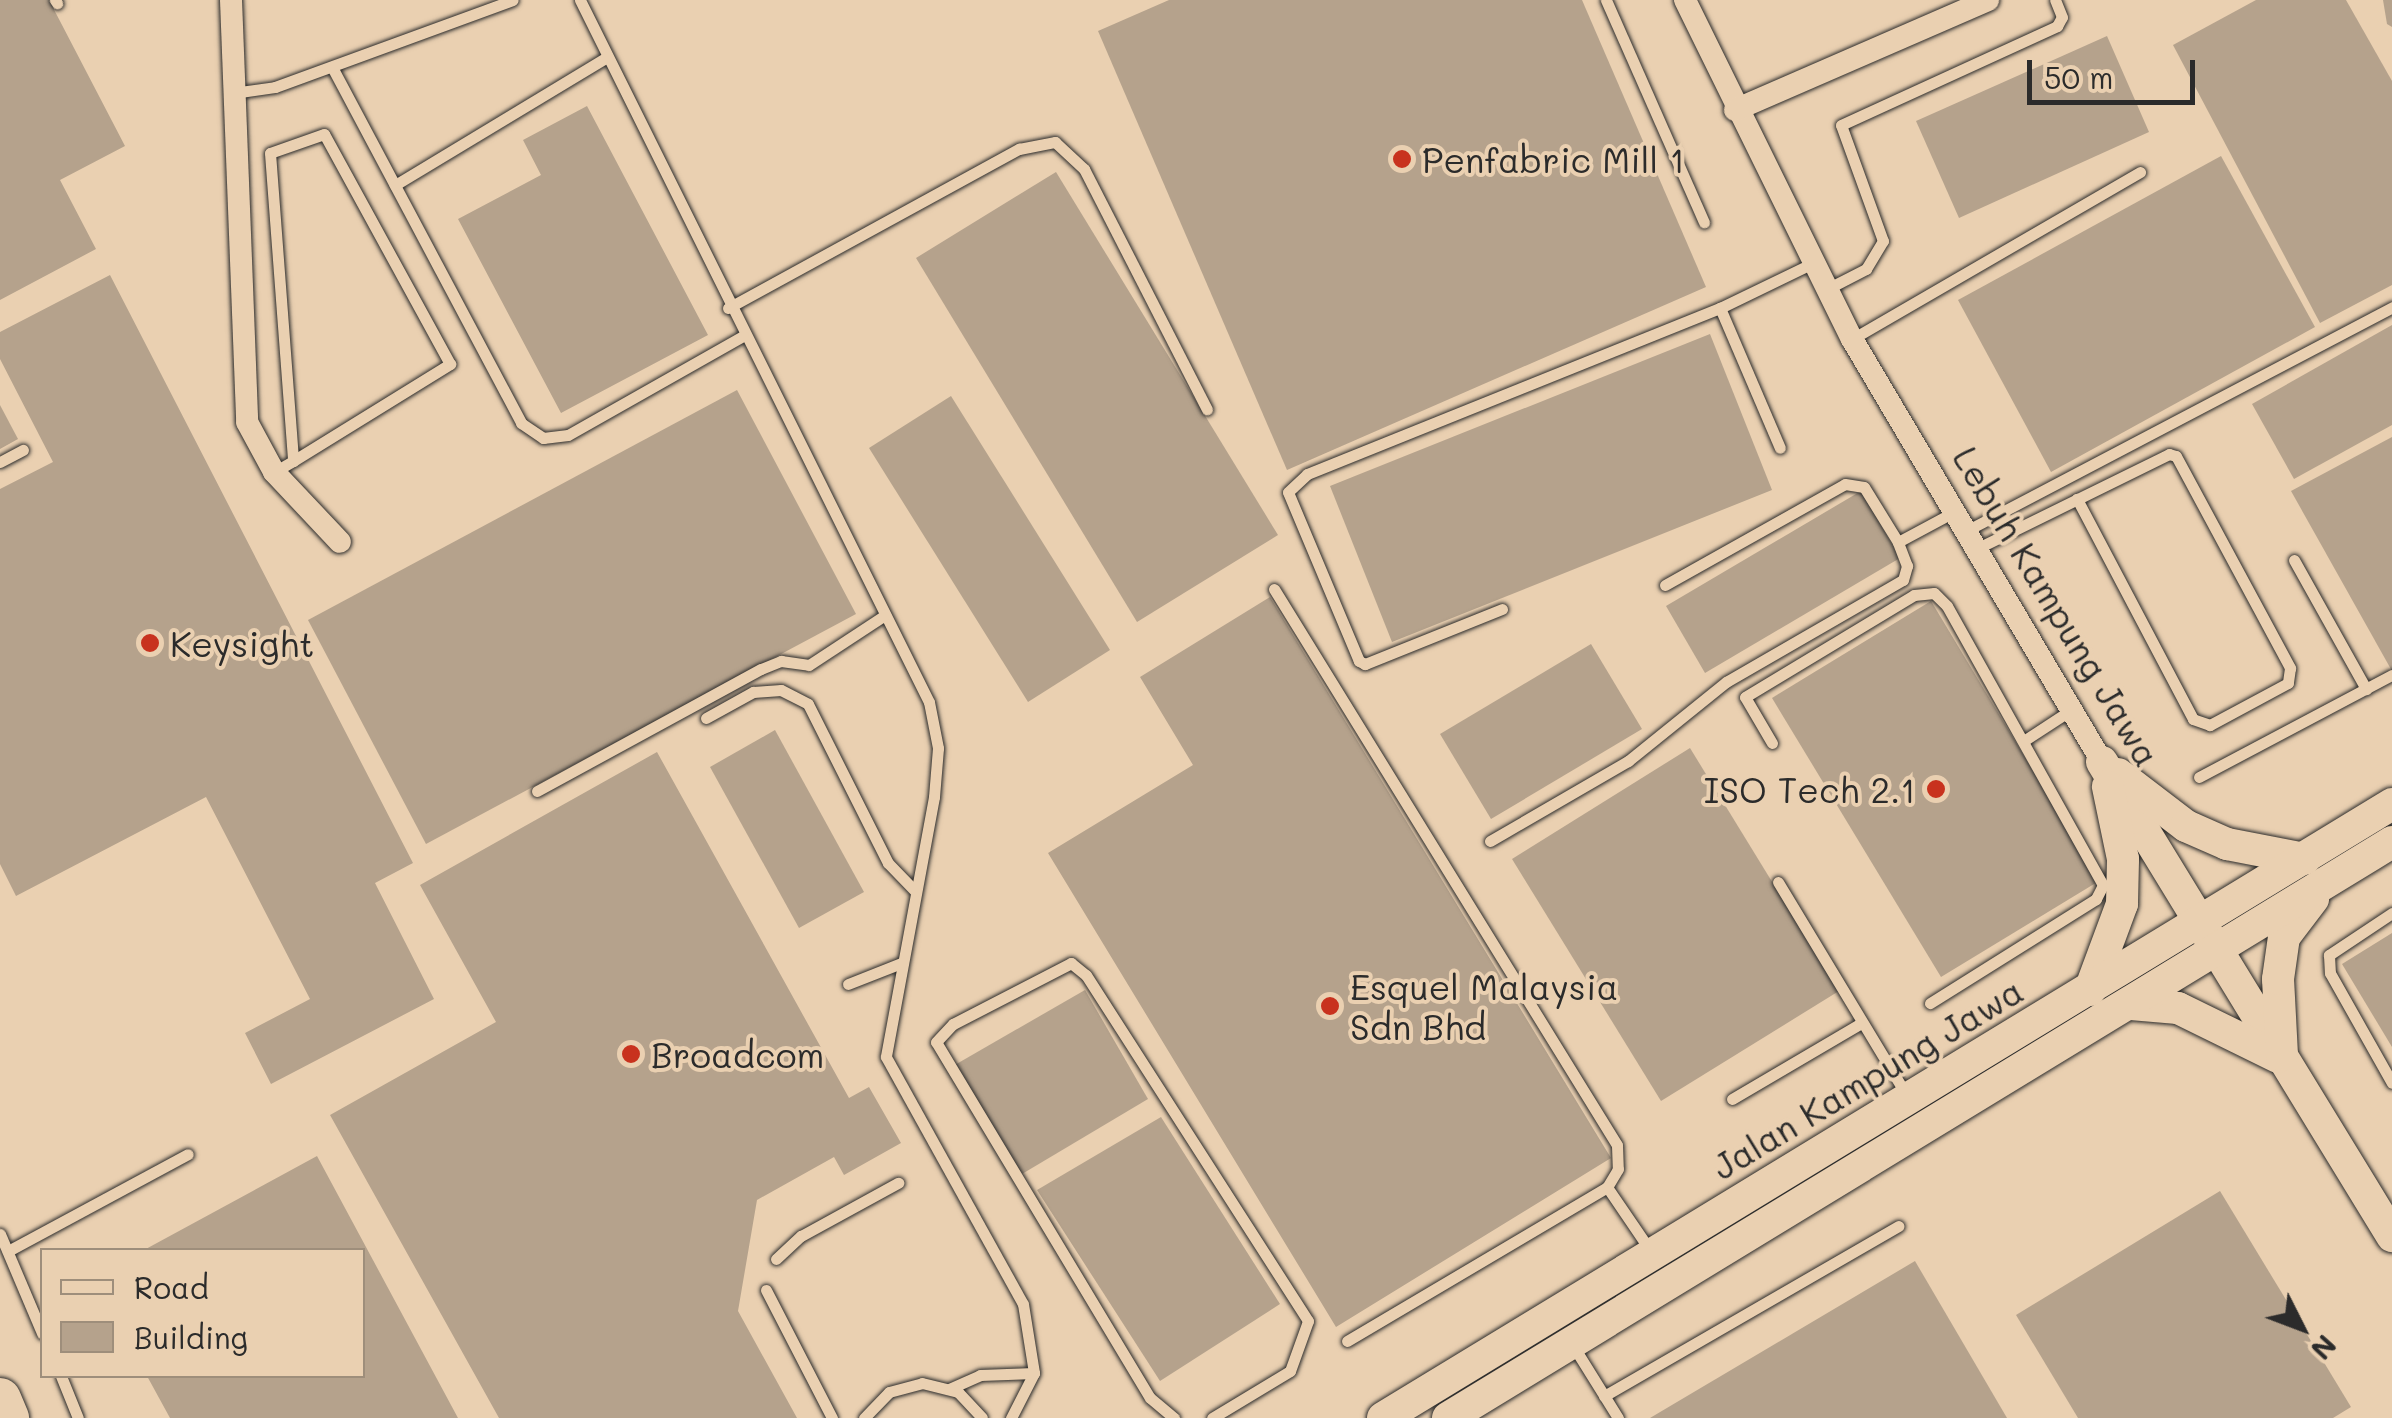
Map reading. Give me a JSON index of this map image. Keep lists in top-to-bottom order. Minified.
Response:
{"streets":{"street":["Lebuh Kampung Jawa","Jalan Kampung Jawa"]},"crossings":[["Lebuh Kampung Jawa","Jalan Kampung Jawa"]],"places":["Penfabric Mill 1","Keysight","ISO Tech 2.1","Esquel Malaysia Sdn Bhd","Broadcom"],"legend":["Road","Building"],"scale_bar":"50 m","north":"bottom right"}
